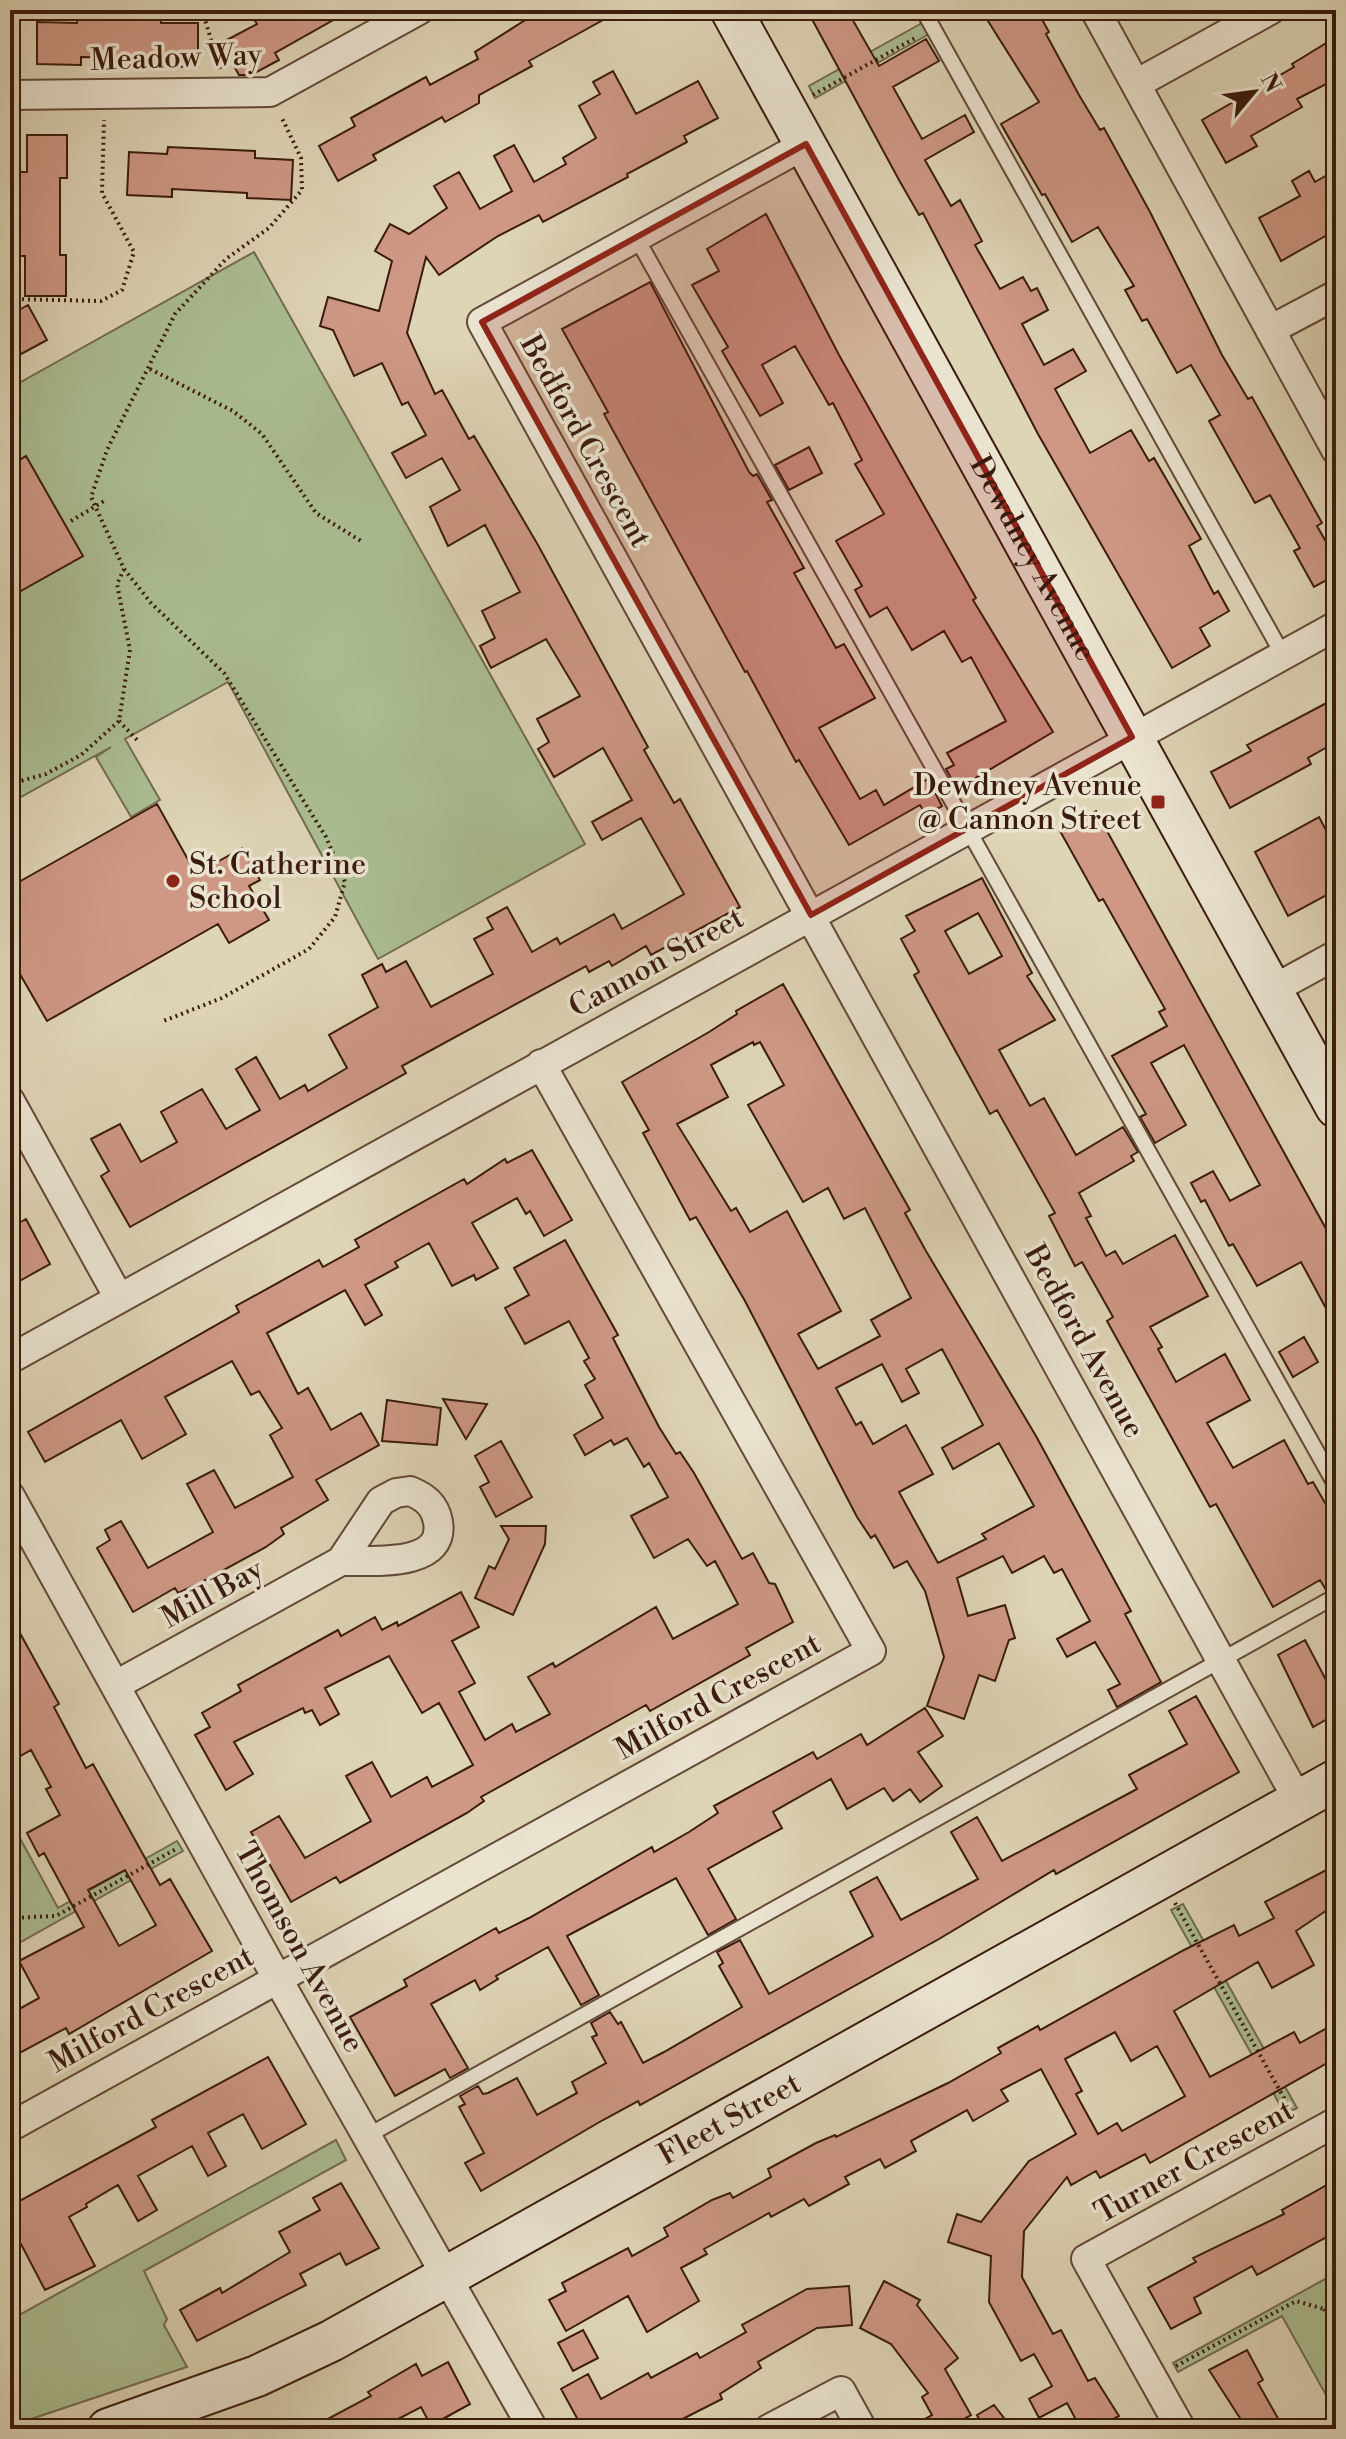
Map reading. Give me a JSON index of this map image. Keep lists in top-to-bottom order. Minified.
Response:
{"streets":{"street":["Meadow Way","Bedford Crescent","Dewdney Avenue","Cannon Street","Bedford Avenue","Mill Bay","Milford Crescent","Thomson Avenue","Fleet Street","Turner Crescent"]},"crossings":[["Bedford Crescent","Dewdney Avenue"],["Bedford Crescent","Cannon Street"],["Bedford Crescent","Bedford Avenue"],["Dewdney Avenue","Cannon Street"],["Cannon Street","Bedford Avenue"],["Cannon Street","Milford Crescent"],["Bedford Avenue","Fleet Street"],["Mill Bay","Thomson Avenue"],["Milford Crescent","Thomson Avenue"],["Thomson Avenue","Fleet Street"]],"places":{"transit":["Dewdney Avenue @ Cannon Street"],"other":["St. Catherine School"]},"north":"top right"}
